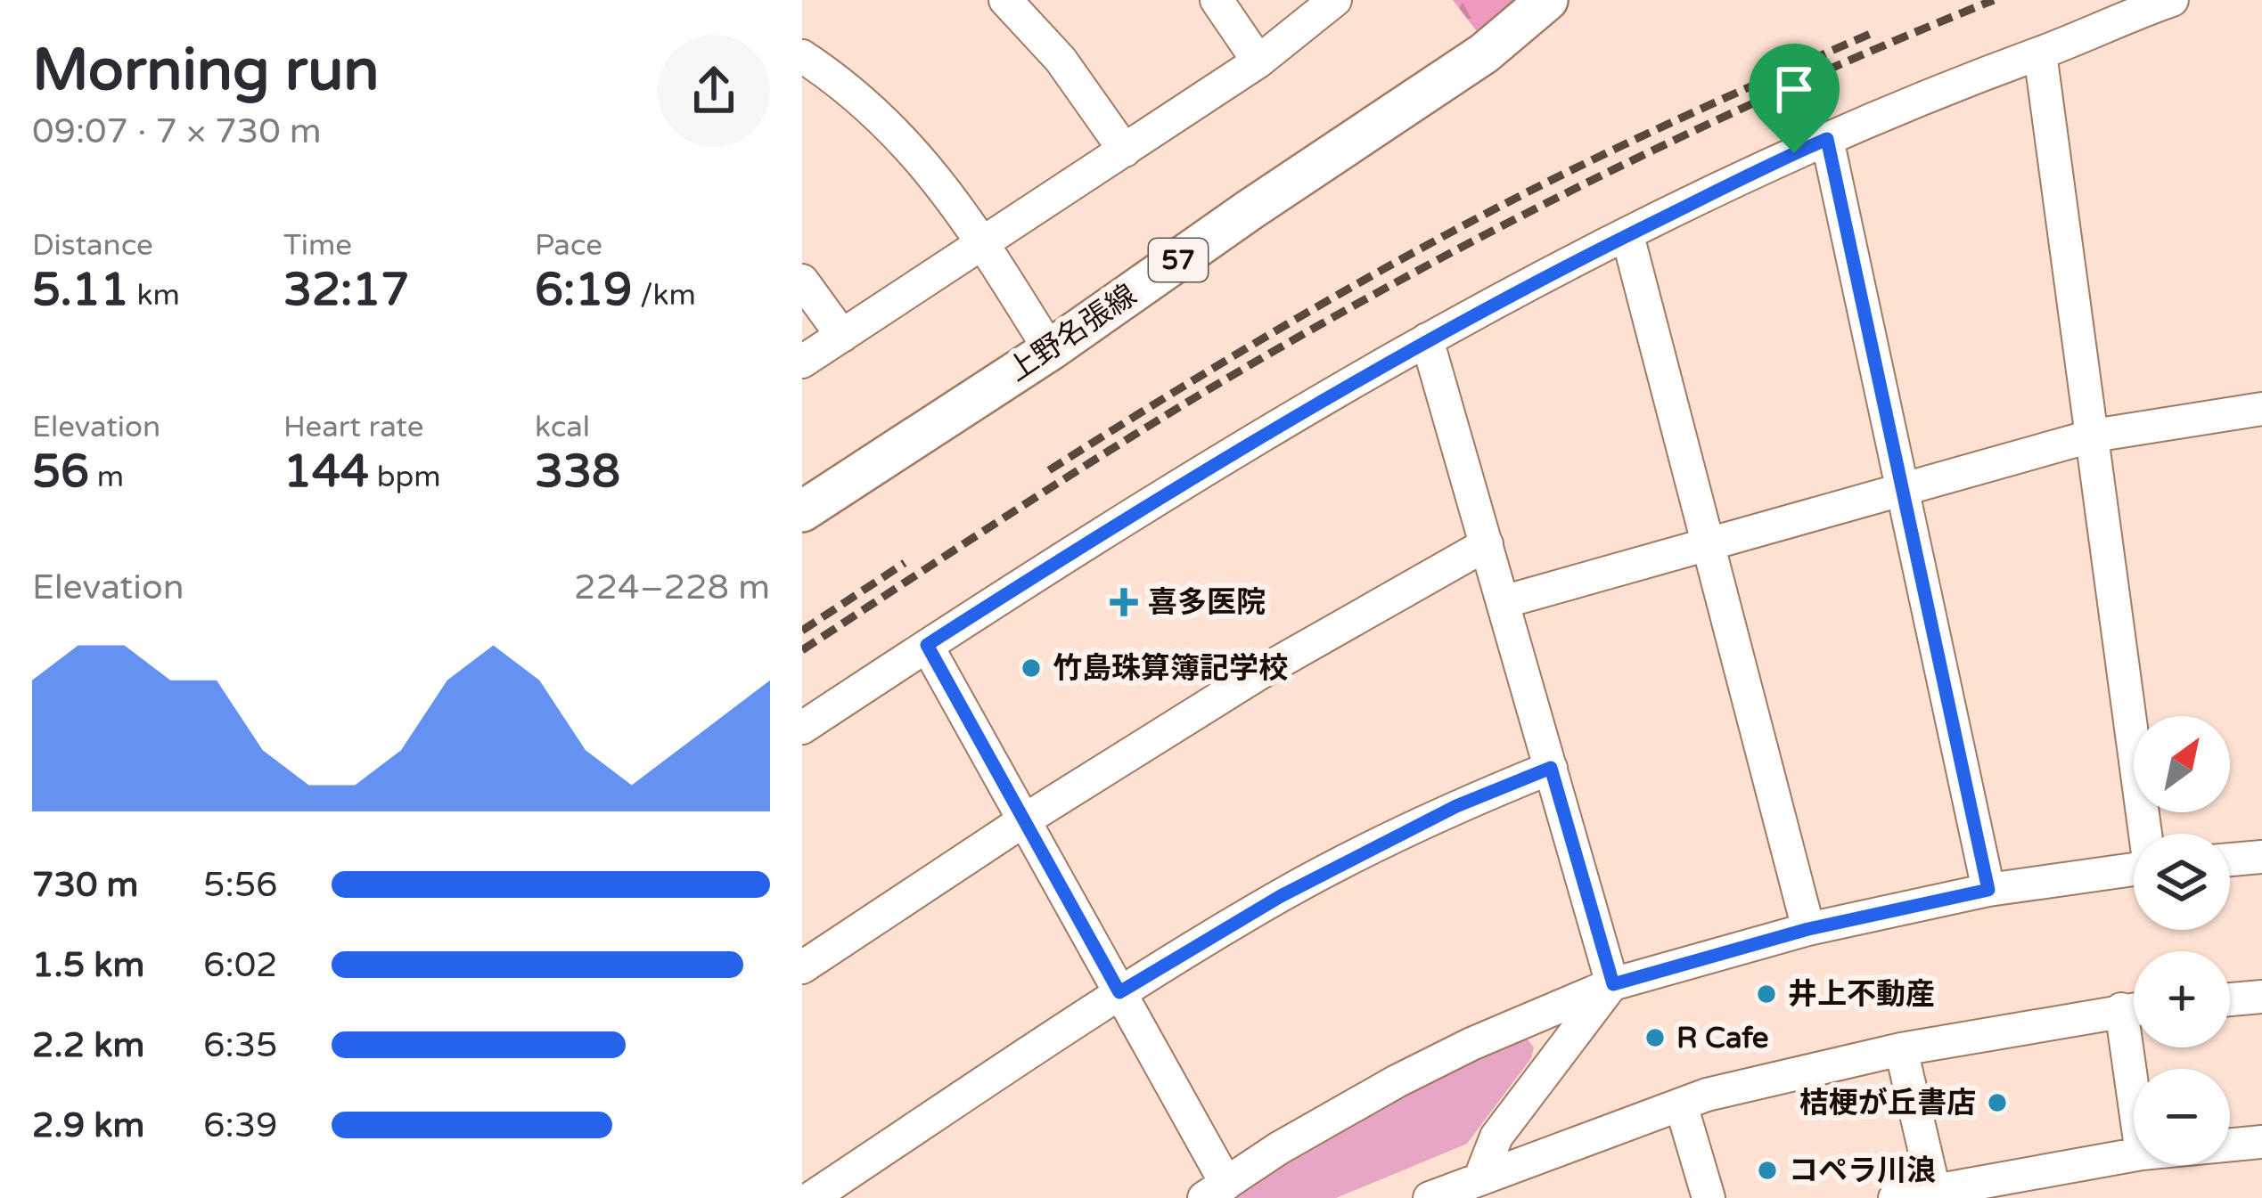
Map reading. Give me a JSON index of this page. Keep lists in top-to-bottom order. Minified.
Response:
{"streets":{"main road":["57","上野名張線"]},"places":{"health":["喜多医院"],"other":["竹島珠算簿記学校","井上不動産","R Cafe","桔梗が丘書店","コペラ川浪"]},"north":"top right","page":{"heading":["Morning run","09:07 · 7 × 730 m"],"stats":[["Distance","5.11 km"],["Time","32:17"],["Pace","6:19 /km"],["Elevation","56 m"],["Heart rate","144 bpm"],["kcal","338"]],"chart":["Elevation","224–228 m"],"map_buttons":["+","−"],"list":[{"name":"730 m","note":"5:56"},{"name":"1.5 km","note":"6:02"},{"name":"2.2 km","note":"6:35"},{"name":"2.9 km","note":"6:39"}]}}
